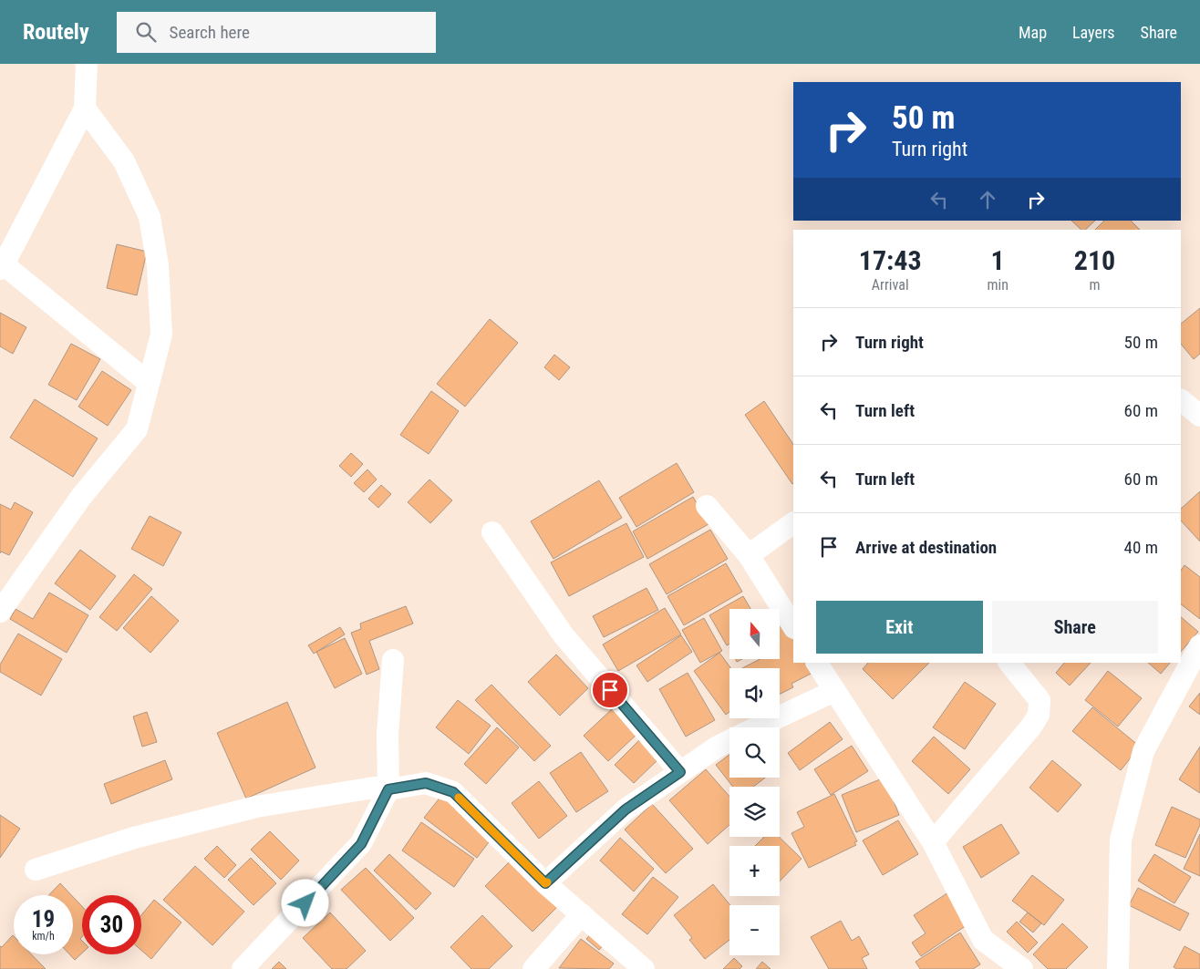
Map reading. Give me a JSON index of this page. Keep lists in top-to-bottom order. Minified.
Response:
{"north":"top","page":{"header":"Routely","search":"Search here","nav":["Map","Layers","Share"],"turn":["50 m","Turn right"],"eta":["17:43","Arrival","1","min","210","m"],"list":[{"name":"Turn right","value":"50 m"},{"name":"Turn left","value":"60 m"},{"name":"Turn left","value":"60 m"},{"name":"Arrive at destination","value":"40 m"}],"buttons":["Exit","Share"],"map_buttons":["+","−"],"speed":"19 km/h","limit":"30"}}
